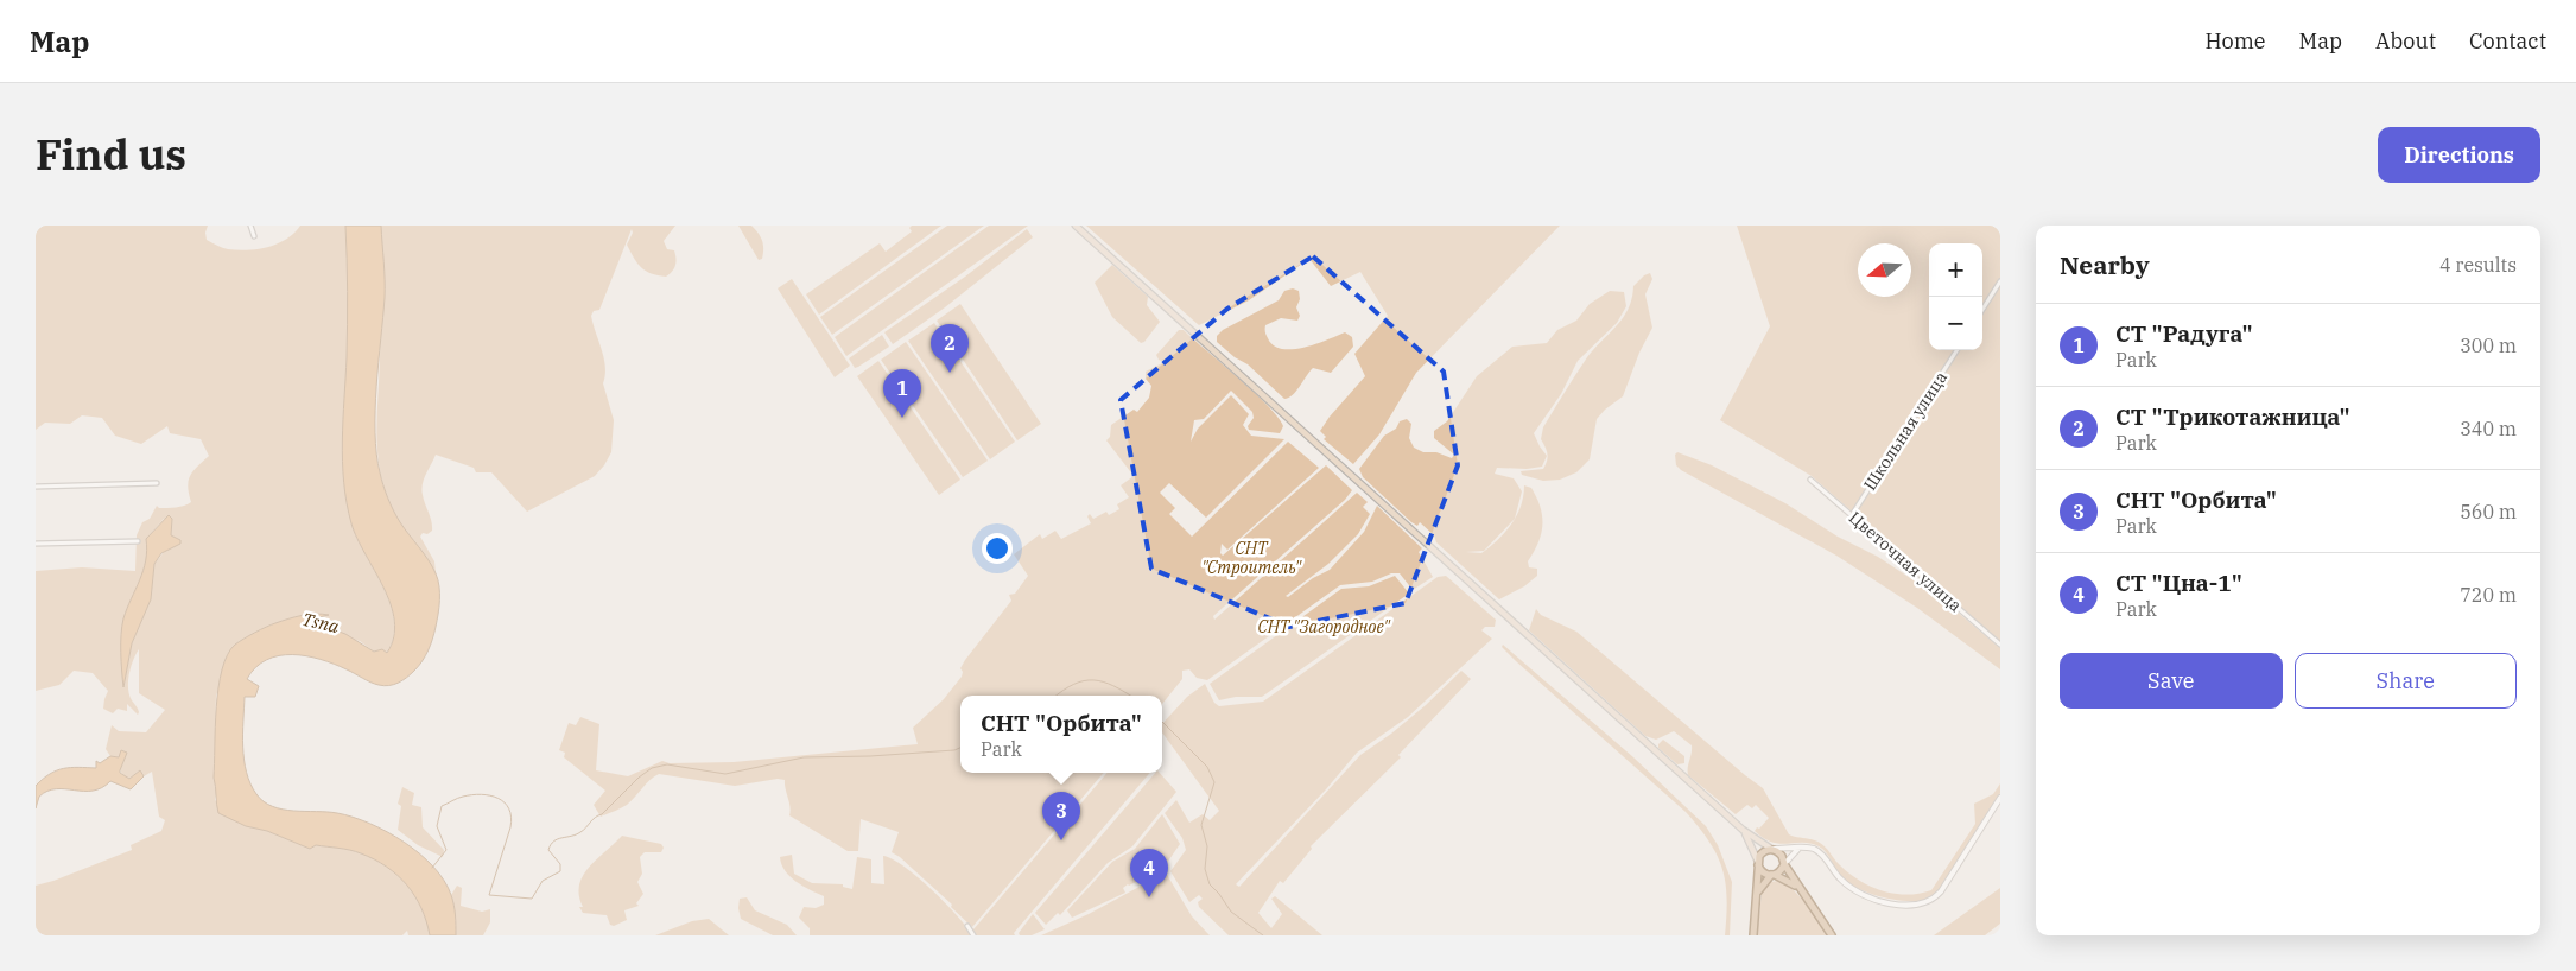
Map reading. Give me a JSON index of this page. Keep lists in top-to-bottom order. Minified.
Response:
{"streets":{"street":["Школьная улица","Цветочная улица"]},"crossings":[["Школьная улица","Цветочная улица"]],"water":["Tsna"],"parks":["CНТ \"Строитель\"","СНТ \"Загородное\""],"north":"left","page":{"header":"Map","nav":["Home","Map","About","Contact"],"title":"Find us","buttons":["Directions",["Save","Share"]],"heading":["Nearby","4 results"],"map_buttons":["+","−"],"list":[{"mark":"1","name":"СТ \"Радуга\"","note":"Park","value":"300 m"},{"mark":"2","name":"СТ \"Трикотажница\"","note":"Park","value":"340 m"},{"mark":"3","name":"CНТ \"Орбита\"","note":"Park","value":"560 m"},{"mark":"4","name":"СТ \"Цна-1\"","note":"Park","value":"720 m"}],"pins":["2","1","3","4"],"popup":["CНТ \"Орбита\"","Park"]}}
